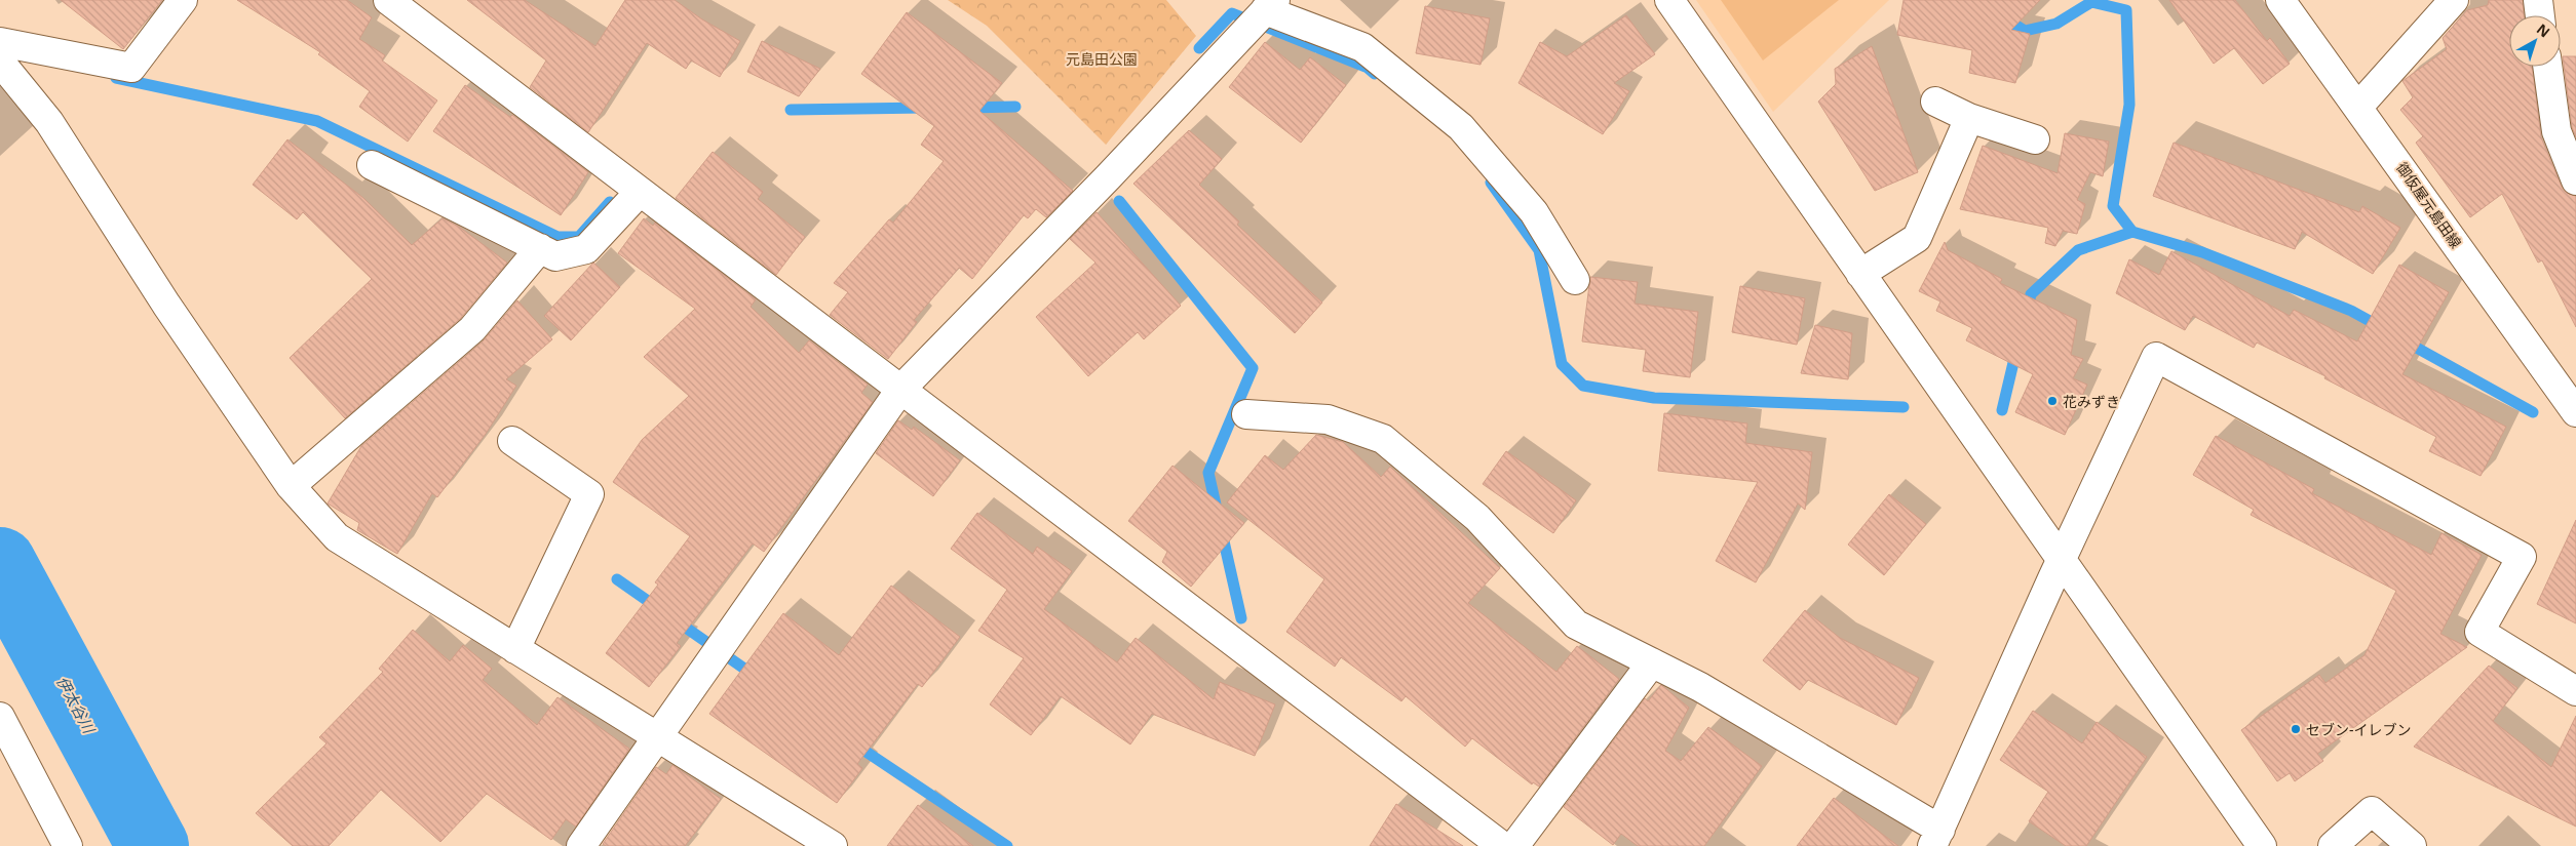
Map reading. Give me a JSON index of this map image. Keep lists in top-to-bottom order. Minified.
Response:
{"streets":{"street":["御仮屋元島田線"]},"water":["伊太谷川"],"parks":["元島田公園"],"places":["花みずき","セブン-イレブン"],"north":"top right"}
